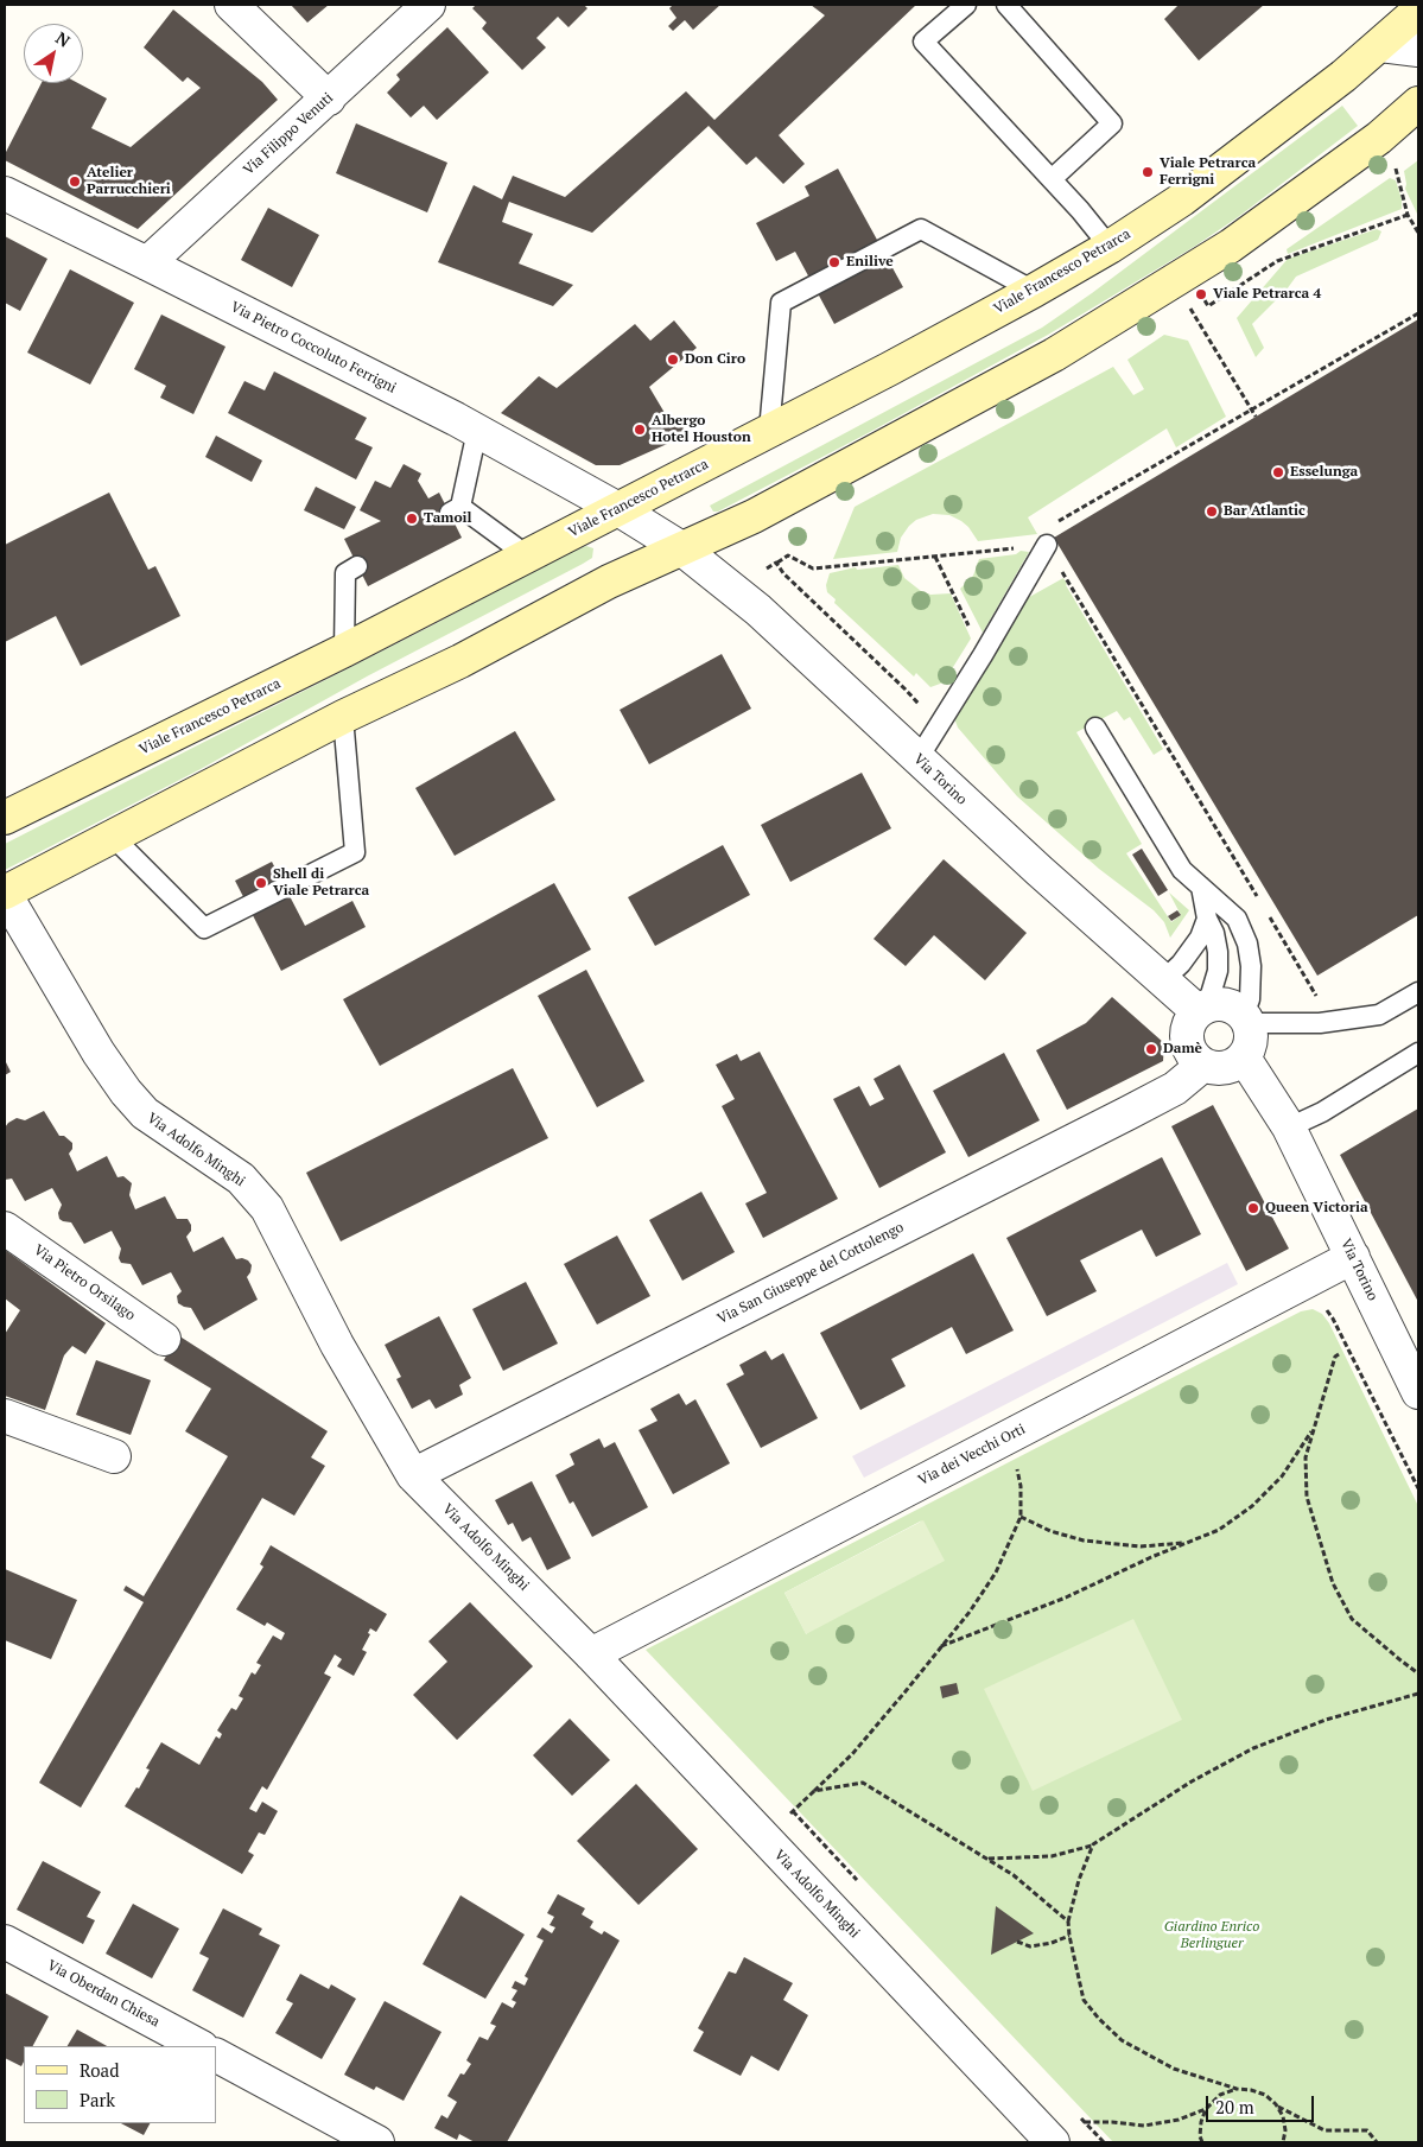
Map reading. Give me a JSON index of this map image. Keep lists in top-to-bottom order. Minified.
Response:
{"streets":{"main road":["Viale Francesco Petrarca"],"street":["Via Filippo Venuti","Via Pietro Coccoluto Ferrigni","Via Torino","Via Adolfo Minghi","Via San Giuseppe del Cottolengo","Via Pietro Orsilago","Via dei Vecchi Orti","Via Oberdan Chiesa"]},"crossings":[["Via Filippo Venuti","Via Pietro Coccoluto Ferrigni"],["Viale Francesco Petrarca","Via Pietro Coccoluto Ferrigni"],["Viale Francesco Petrarca","Via Torino"],["Via Pietro Coccoluto Ferrigni","Via Torino"],["Via Torino","Via San Giuseppe del Cottolengo"],["Via Torino","Via dei Vecchi Orti"],["Via Adolfo Minghi","Via San Giuseppe del Cottolengo"],["Via Adolfo Minghi","Via dei Vecchi Orti"]],"parks":["Giardino Enrico Berlinguer"],"places":["Viale Petrarca Ferrigni","Atelier Parrucchieri","Enilive","Viale Petrarca 4","Don Ciro","Albergo Hotel Houston","Esselunga","Bar Atlantic","Tamoil","Shell di Viale Petrarca","Damè","Queen Victoria"],"legend":["Road","Park"],"scale_bar":"20 m","north":"top right"}
